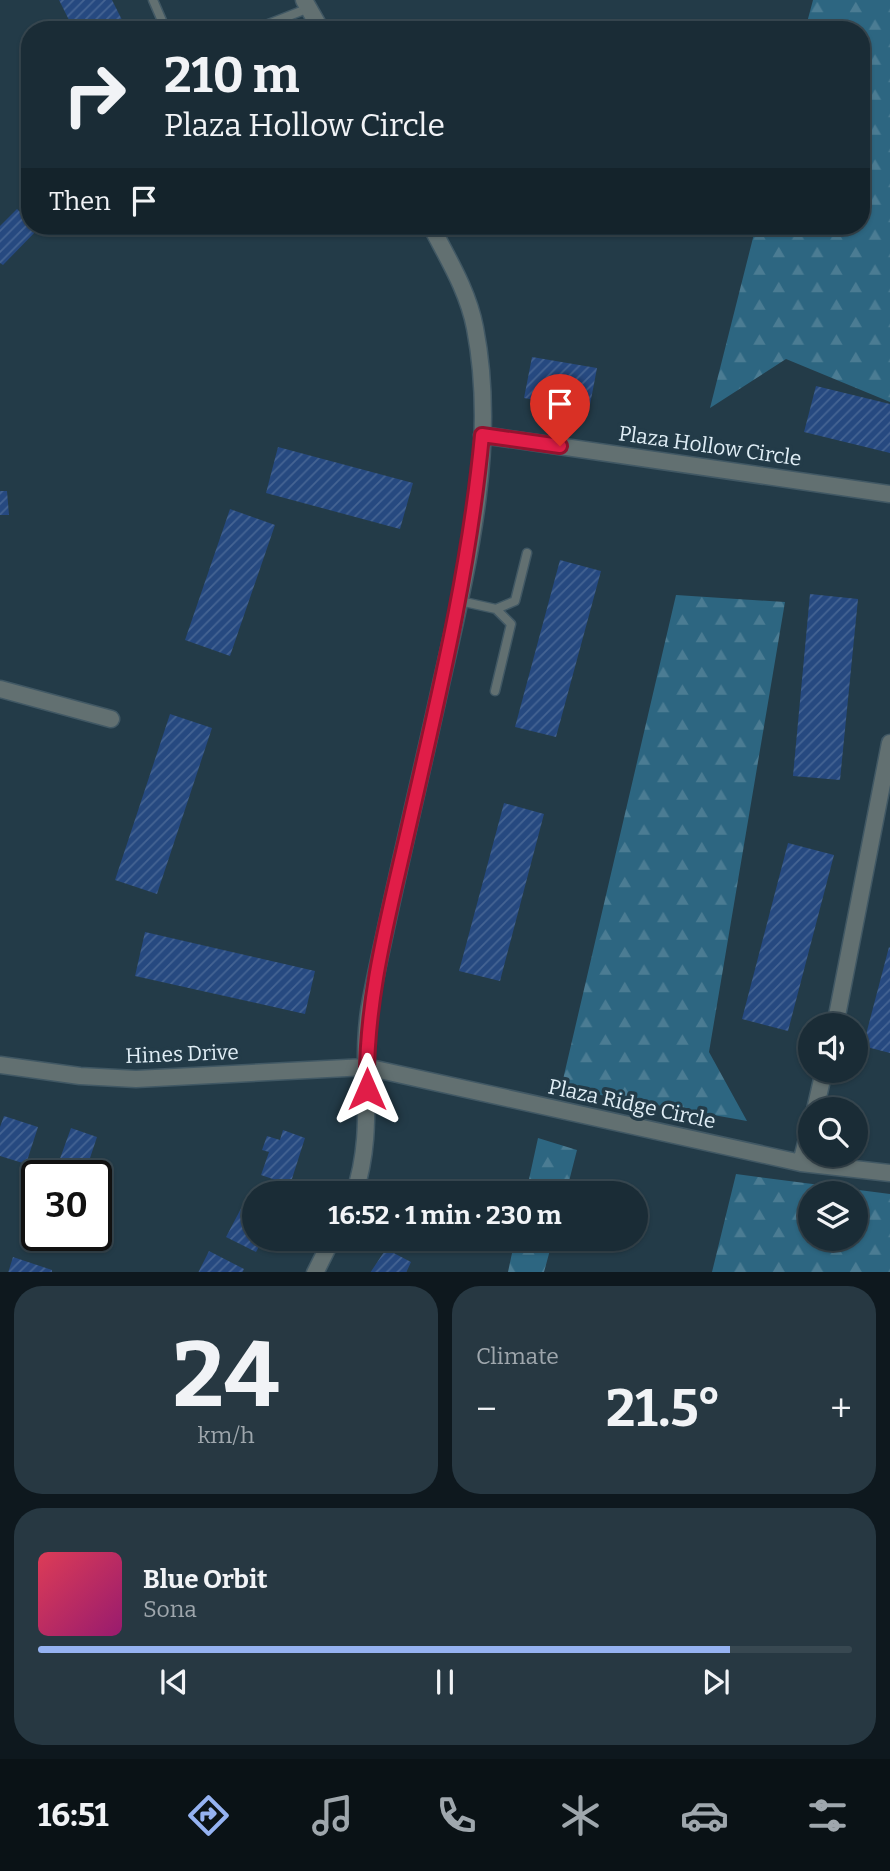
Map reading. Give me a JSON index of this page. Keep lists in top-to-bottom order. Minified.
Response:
{"streets":{"street":["Plaza Hollow Circle","Hines Drive","Plaza Ridge Circle"]},"crossings":[["Hines Drive","Plaza Ridge Circle"]],"page":{"turn":["210 m","Plaza Hollow Circle"],"then":"Then","limit":"30","trip":"16:52 · 1 min · 230 m","tile":[["24","km/h"],"Climate"],"heat":["−","21.5°","+"],"song":["Blue Orbit","Sona"],"tabs":"16:51"}}
